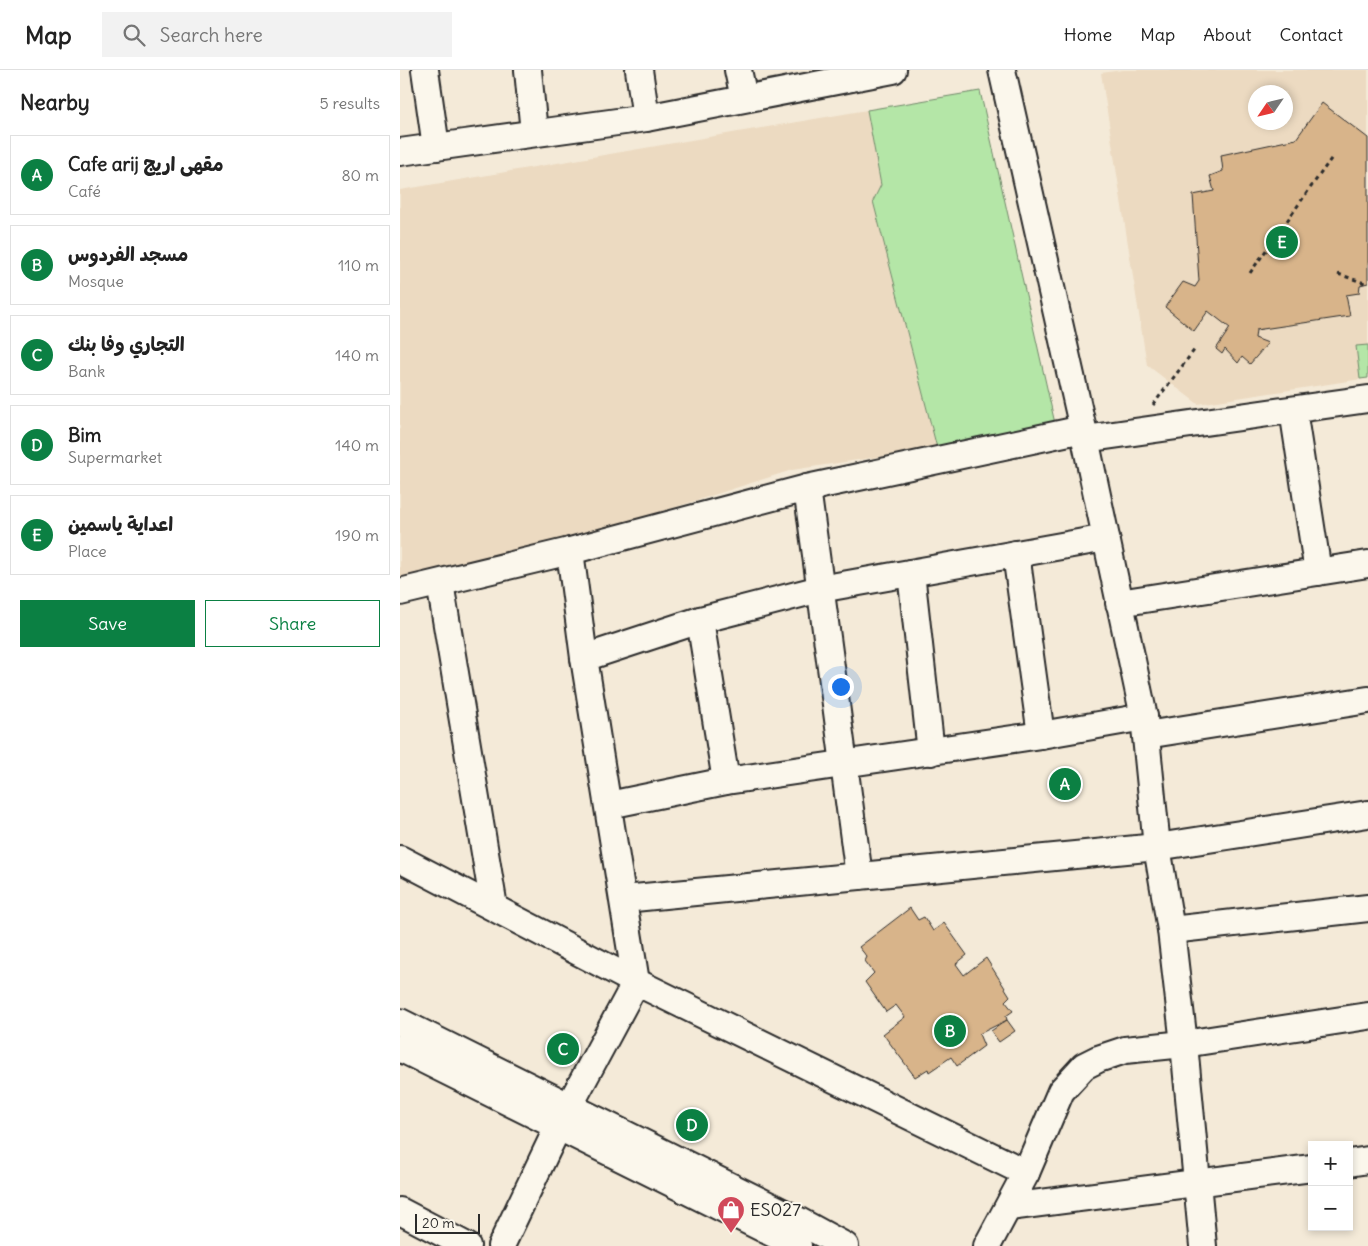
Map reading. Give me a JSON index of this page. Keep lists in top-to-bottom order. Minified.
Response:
{"places":{"shop":["ES027"]},"scale_bar":"20 m","north":"bottom left","page":{"header":"Map","search":"Search here","nav":["Home","Map","About","Contact"],"heading":["Nearby","5 results"],"list":[{"mark":"A","name":"Cafe arij مقهى اريج","note":"Café","value":"80 m"},{"mark":"B","name":"مسجد الفردوس","note":"Mosque","value":"110 m"},{"mark":"C","name":"التجاري وفا بنك","note":"Bank","value":"140 m"},{"mark":"D","name":"Bim","note":"Supermarket","value":"140 m"},{"mark":"E","name":"اعداية ياسمين","note":"Place","value":"190 m"}],"pins":["E","A","B","C","D"],"buttons":["Save","Share"],"map_buttons":["+","−"],"scale":"20 m"}}
